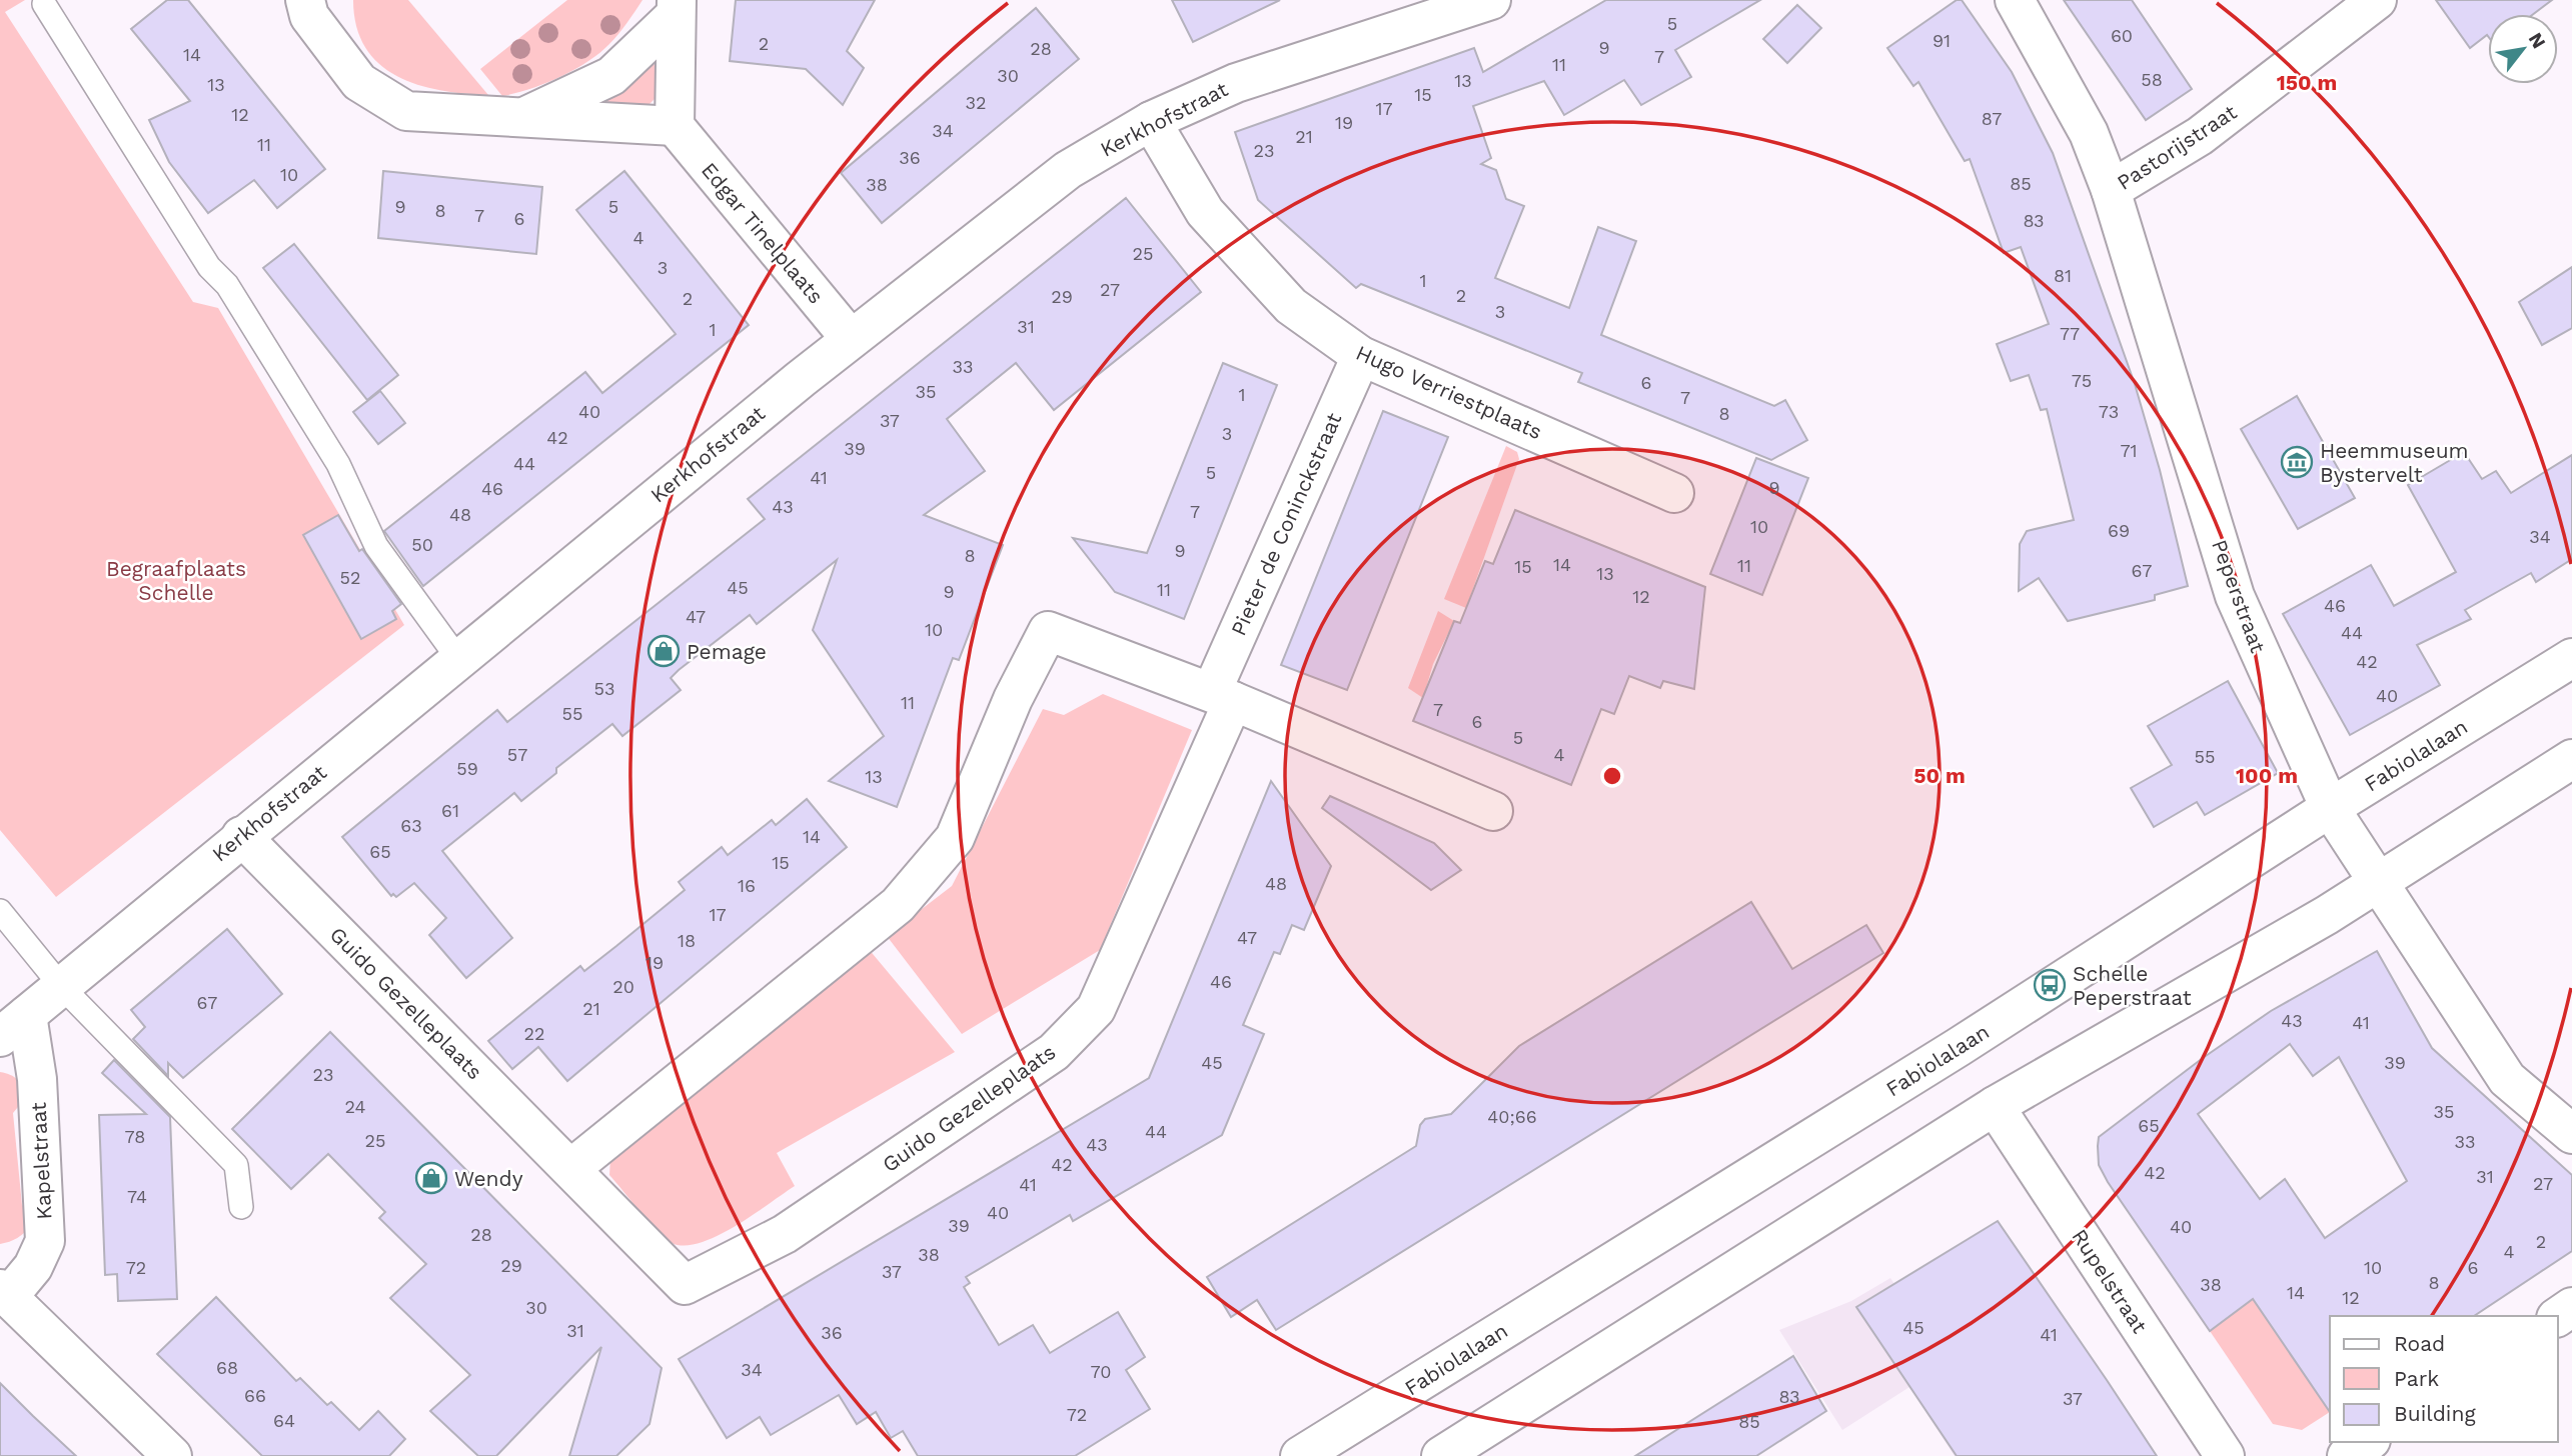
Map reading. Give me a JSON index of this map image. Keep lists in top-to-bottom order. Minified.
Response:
{"streets":{"street":["Kerkhofstraat","Pastorijstraat","Edgar Tinelplaats","Hugo Verriestplaats","Pieter de Coninckstraat","Peperstraat","Fabiolalaan","Guido Gezelleplaats","Kapelstraat","Rupelstraat"]},"crossings":[["Kerkhofstraat","Edgar Tinelplaats"],["Kerkhofstraat","Hugo Verriestplaats"],["Kerkhofstraat","Guido Gezelleplaats"],["Kerkhofstraat","Kapelstraat"],["Pastorijstraat","Peperstraat"],["Hugo Verriestplaats","Pieter de Coninckstraat"],["Pieter de Coninckstraat","Guido Gezelleplaats"],["Peperstraat","Fabiolalaan"]],"parks":["Begraafplaats Schelle"],"places":{"museum":["Heemmuseum Bystervelt"],"shop":["Pemage","Wendy"],"bus stop":["Schelle Peperstraat"]},"house_numbers":["5","60","91","2","9","28","14","7","11","30","58","13","13","15","32","17","12","87","19","34","21","11","23","36","10","85","38","9","5","8","7","6","83","4","25","3","81","1","27","2","29","2","3","31","1","77","33","75","6","35","1","7","40","73","8","37","3","42","39","71","44","5","41","9","46","43","7","48","10","69","34","50","9","8","14","11","15","67","13","52","45","11","9","12","46","47","10","44","42","53","40","11","7","55","6","5","57","4","55","59","13","61","63","14","65","15","48","16","17","47","18","19","46","20","67","21","43","41","22","45","39","23","24","35","40;66","65","44","78","25","33","43","42","42","31","27","41","74","40","39","40","28","2","4","38","29","72","10","6","37","8","38","14","12","30","45","31","36","41","68","34","70","66","83","37","72","64","85"],"legend":["Road","Park","Building"],"north":"top right","rings":["150 m","50 m","100 m"]}
